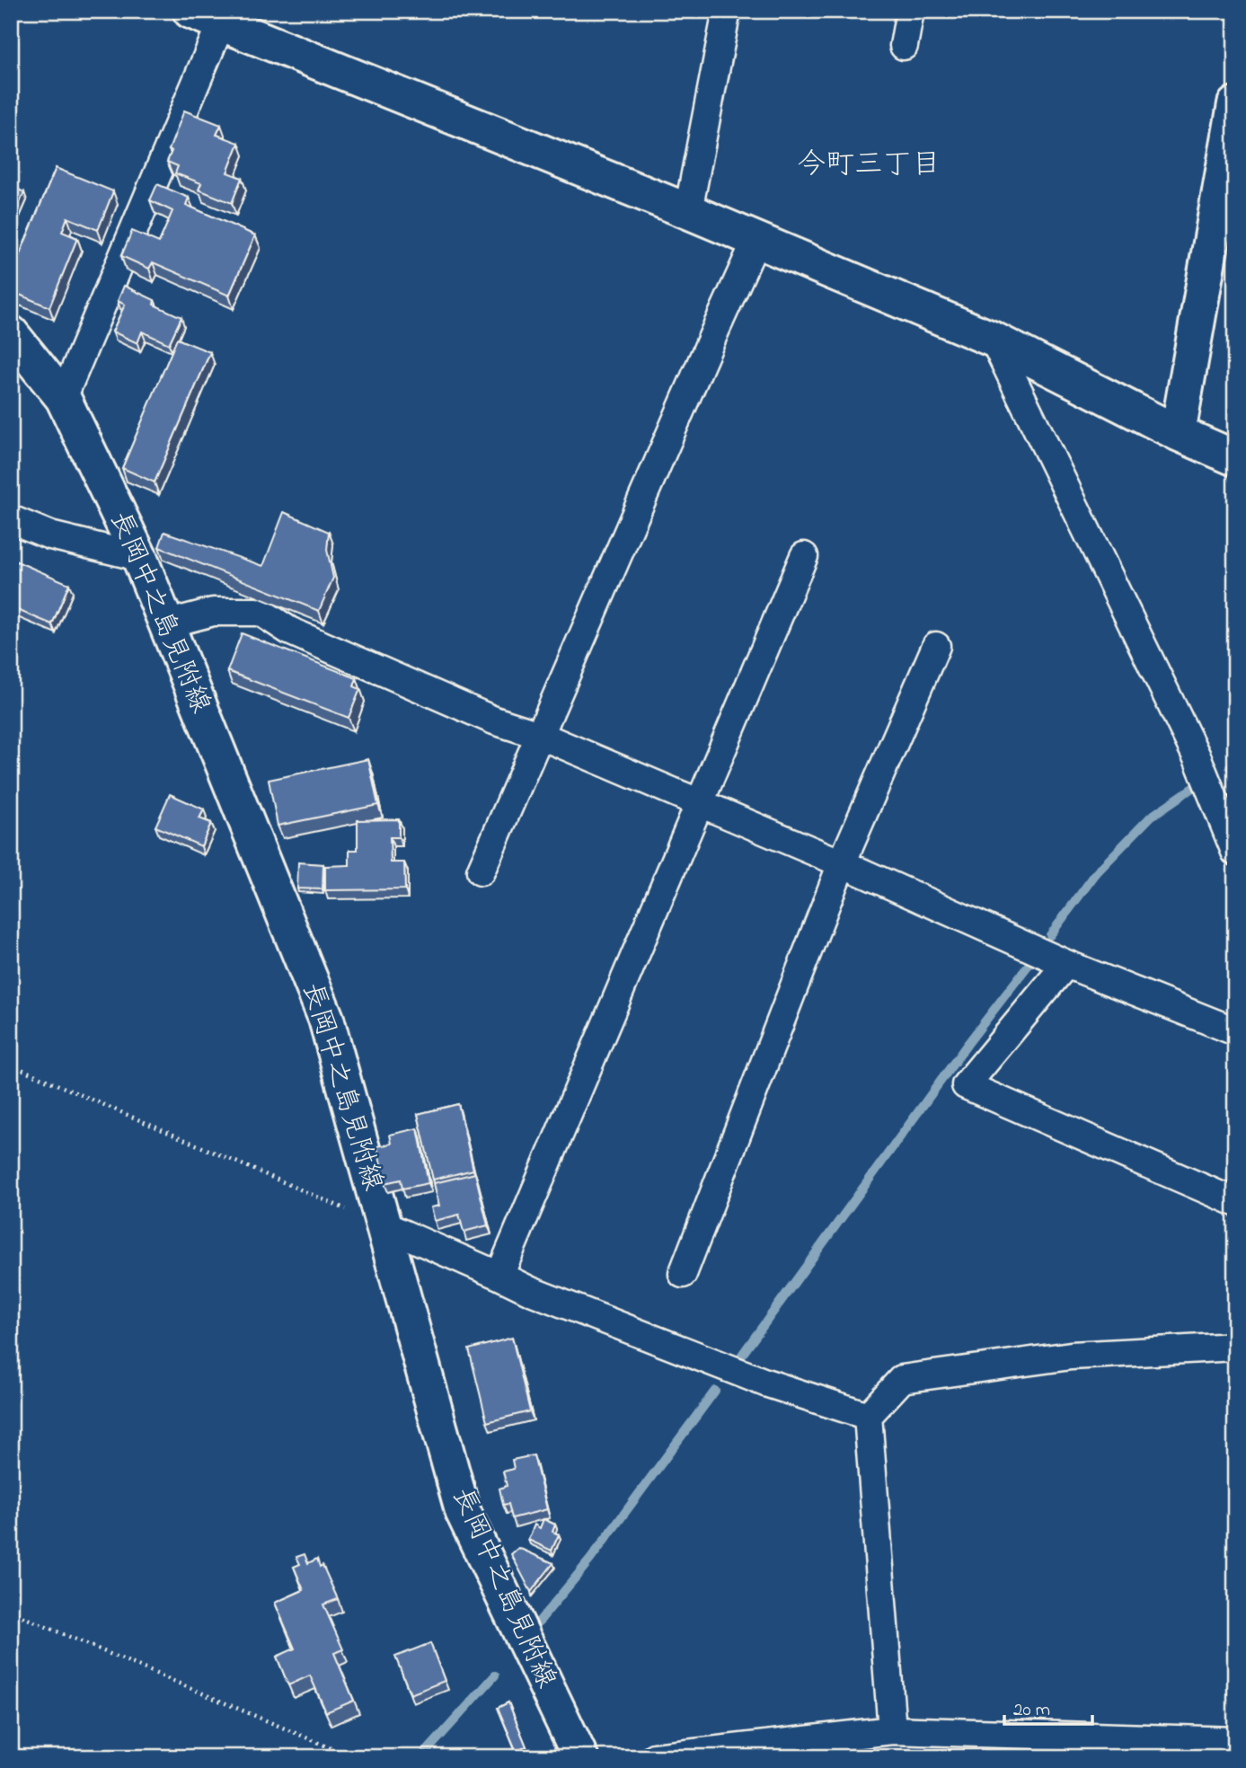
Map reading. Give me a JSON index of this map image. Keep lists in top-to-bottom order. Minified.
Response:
{"streets":{"main road":["長岡中之島見附線"]},"districts":["今町三丁目"],"scale_bar":"20 m"}
